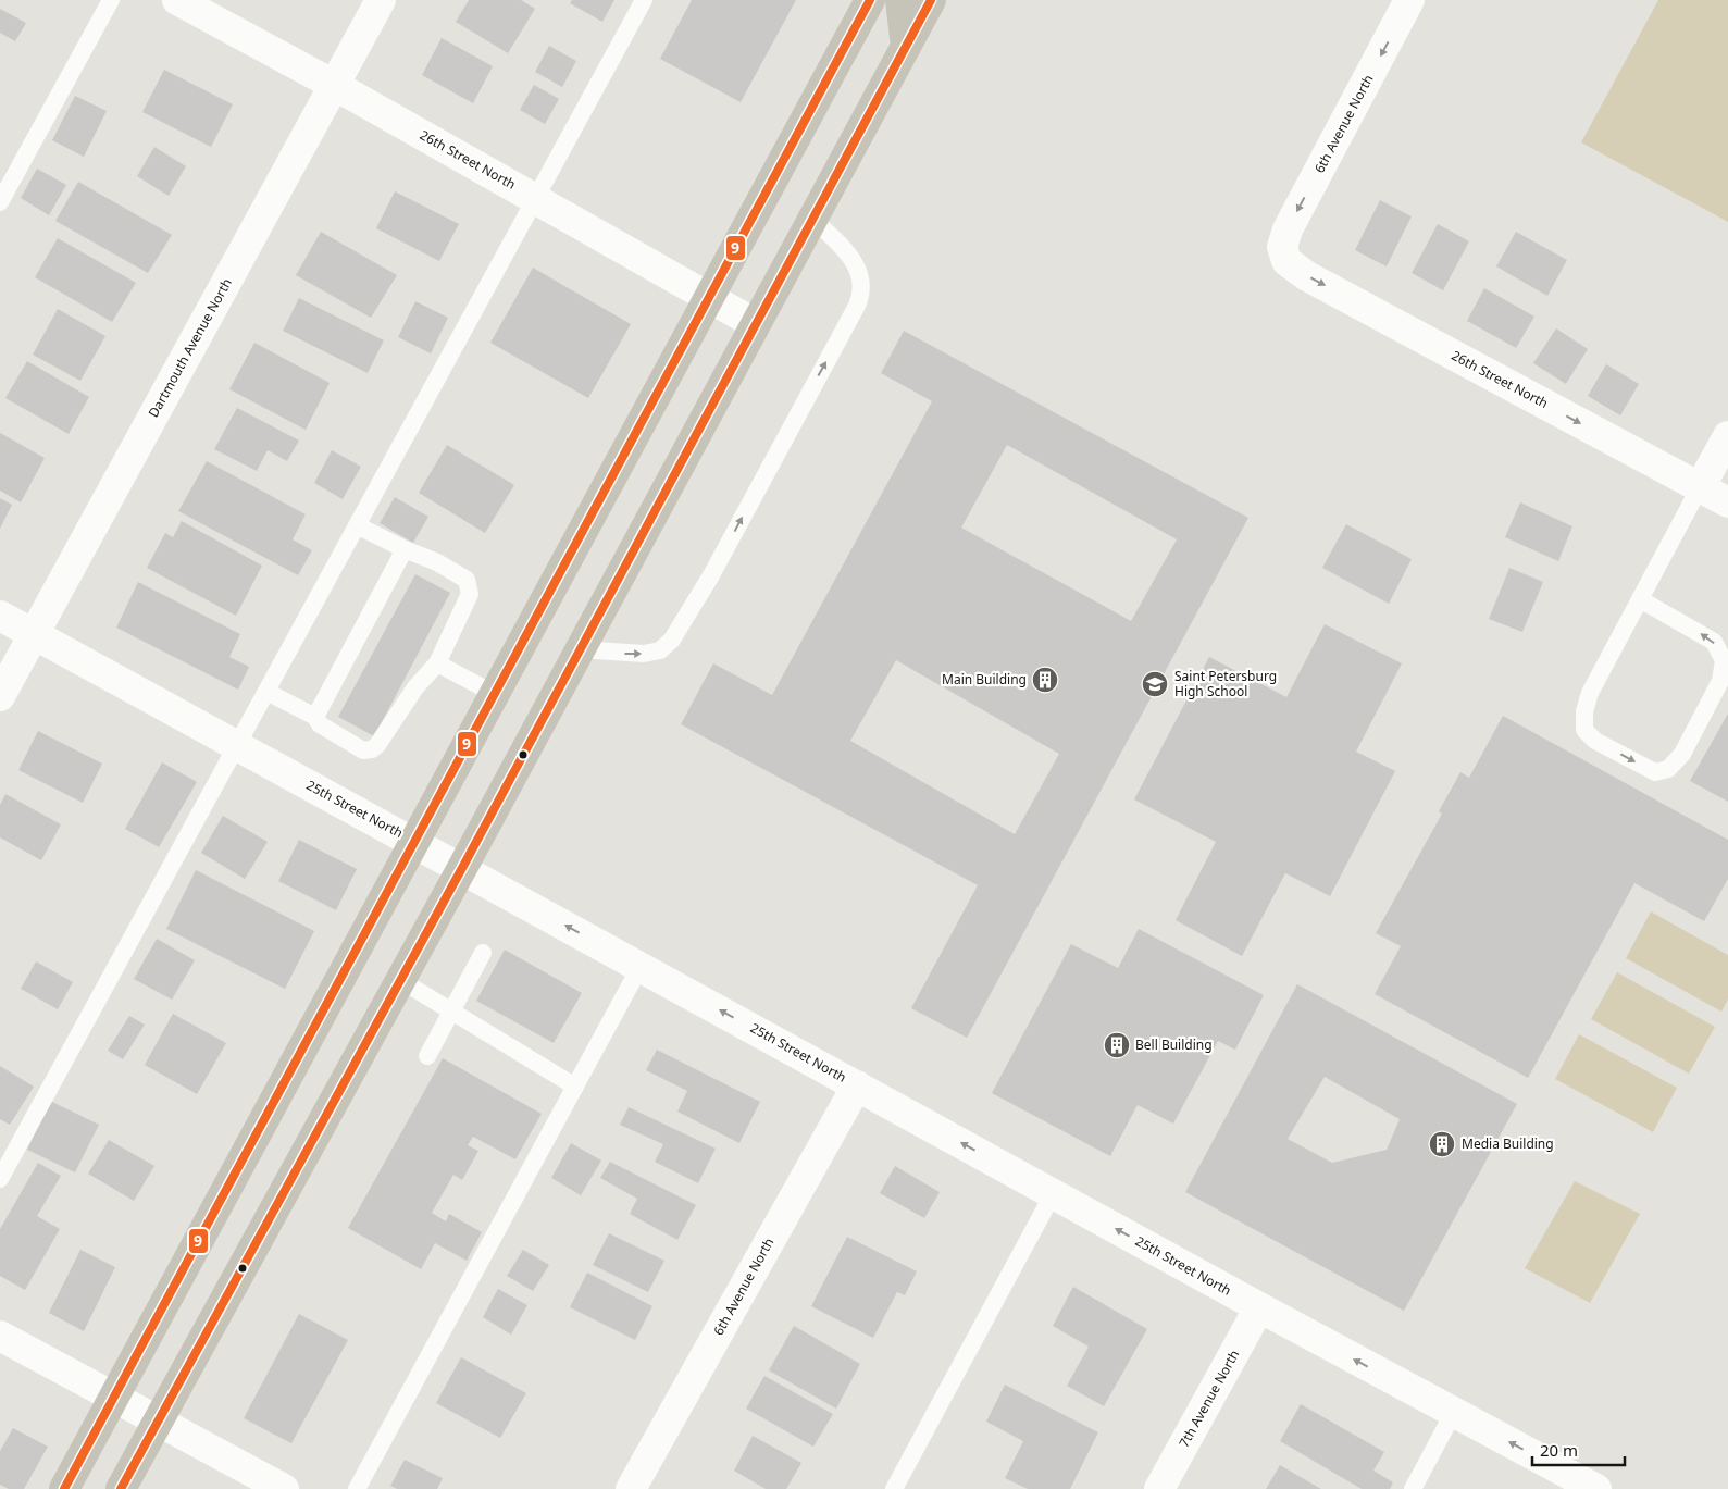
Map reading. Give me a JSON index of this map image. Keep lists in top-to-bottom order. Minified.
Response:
{"streets":{"street":["6th Avenue North","26th Street North","Dartmouth Avenue North","25th Street North","7th Avenue North"]},"crossings":[["6th Avenue North","26th Street North"],["6th Avenue North","25th Street North"],["26th Street North","Dartmouth Avenue North"],["Dartmouth Avenue North","25th Street North"],["25th Street North","7th Avenue North"]],"one_way":["6th Avenue North","26th Street North","25th Street North"],"places":{"building":["Main Building","Bell Building","Media Building"],"school or university":["Saint Petersburg High School"]},"lines":["transit line 9"],"scale_bar":"20 m"}
